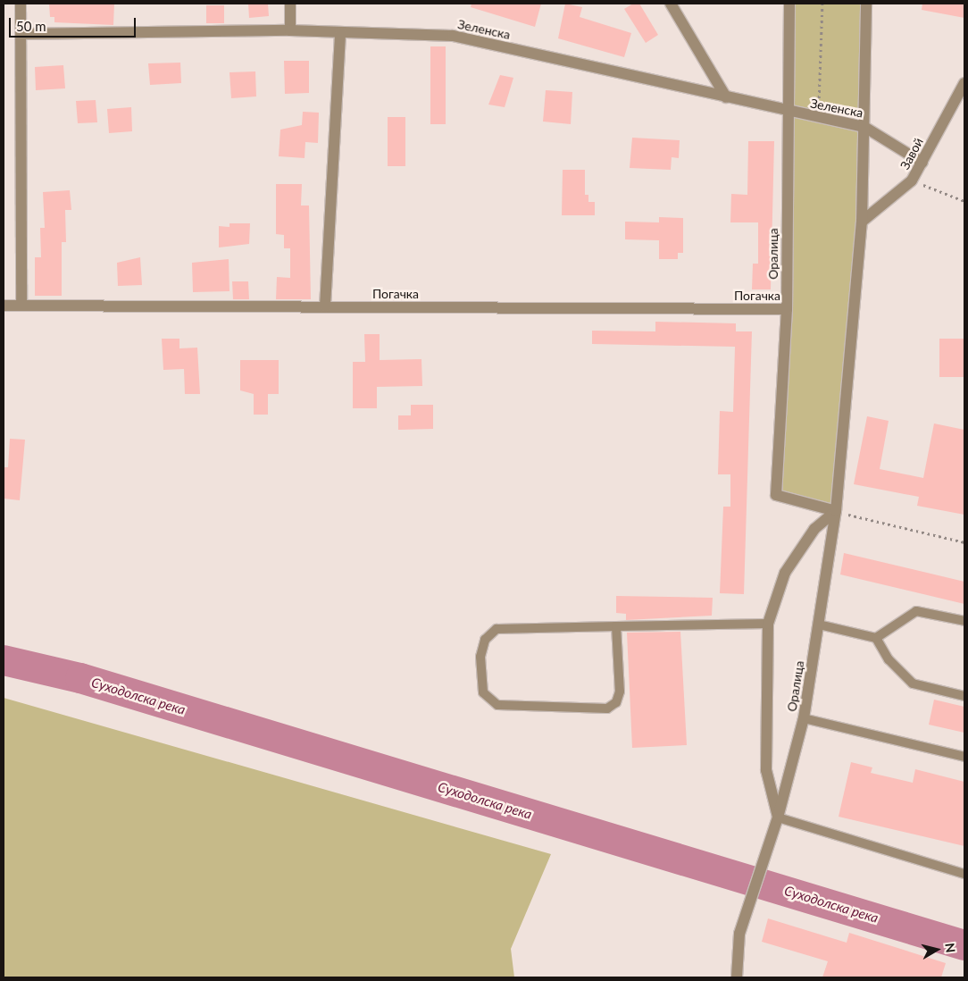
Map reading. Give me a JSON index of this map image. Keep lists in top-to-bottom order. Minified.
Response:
{"streets":{"street":["Зеленска","Завой","Оралица","Погачка"]},"crossings":[["Зеленска","Завой"],["Зеленска","Оралица"],["Завой","Оралица"],["Оралица","Погачка"]],"water":["Суходолска река"],"scale_bar":"50 m","north":"right"}
